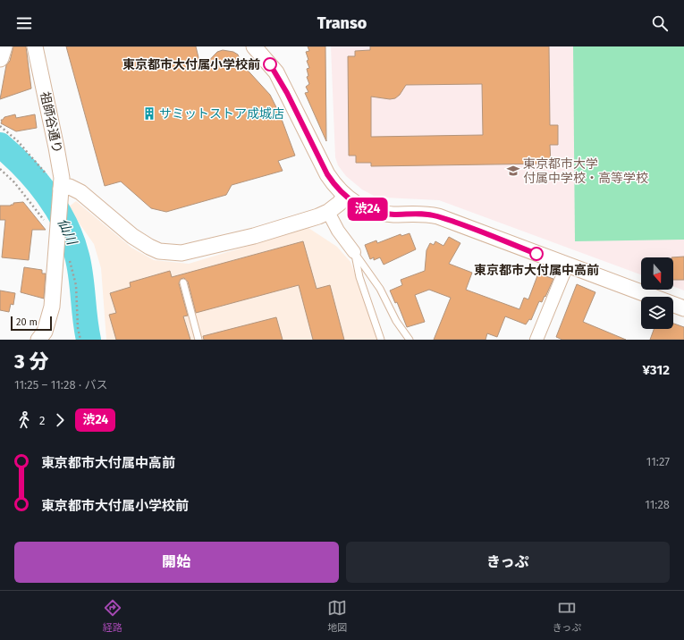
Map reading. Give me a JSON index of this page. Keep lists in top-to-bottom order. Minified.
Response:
{"streets":{"street":["祖師谷通り"]},"water":["仙川"],"places":{"other":["東京都市大付属小学校前","東京都市大付属中高前"],"building":["サミットストア成城店"],"school or university":["東京都市大学 付属中学校・高等学校"]},"lines":["bus line 渋24"],"scale_bar":"20 m","north":"bottom","page":{"header":"Transo","on_map":"渋24","scale":"20 m","heading":["3 分","11:25 – 11:28 · バス","¥312"],"legs":["2","渋24"],"list":[{"name":"東京都市大付属中高前","value":"11:27"},{"name":"東京都市大付属小学校前","value":"11:28"}],"buttons":["開始","きっぷ"],"tabs":["経路","地図","きっぷ"]}}
